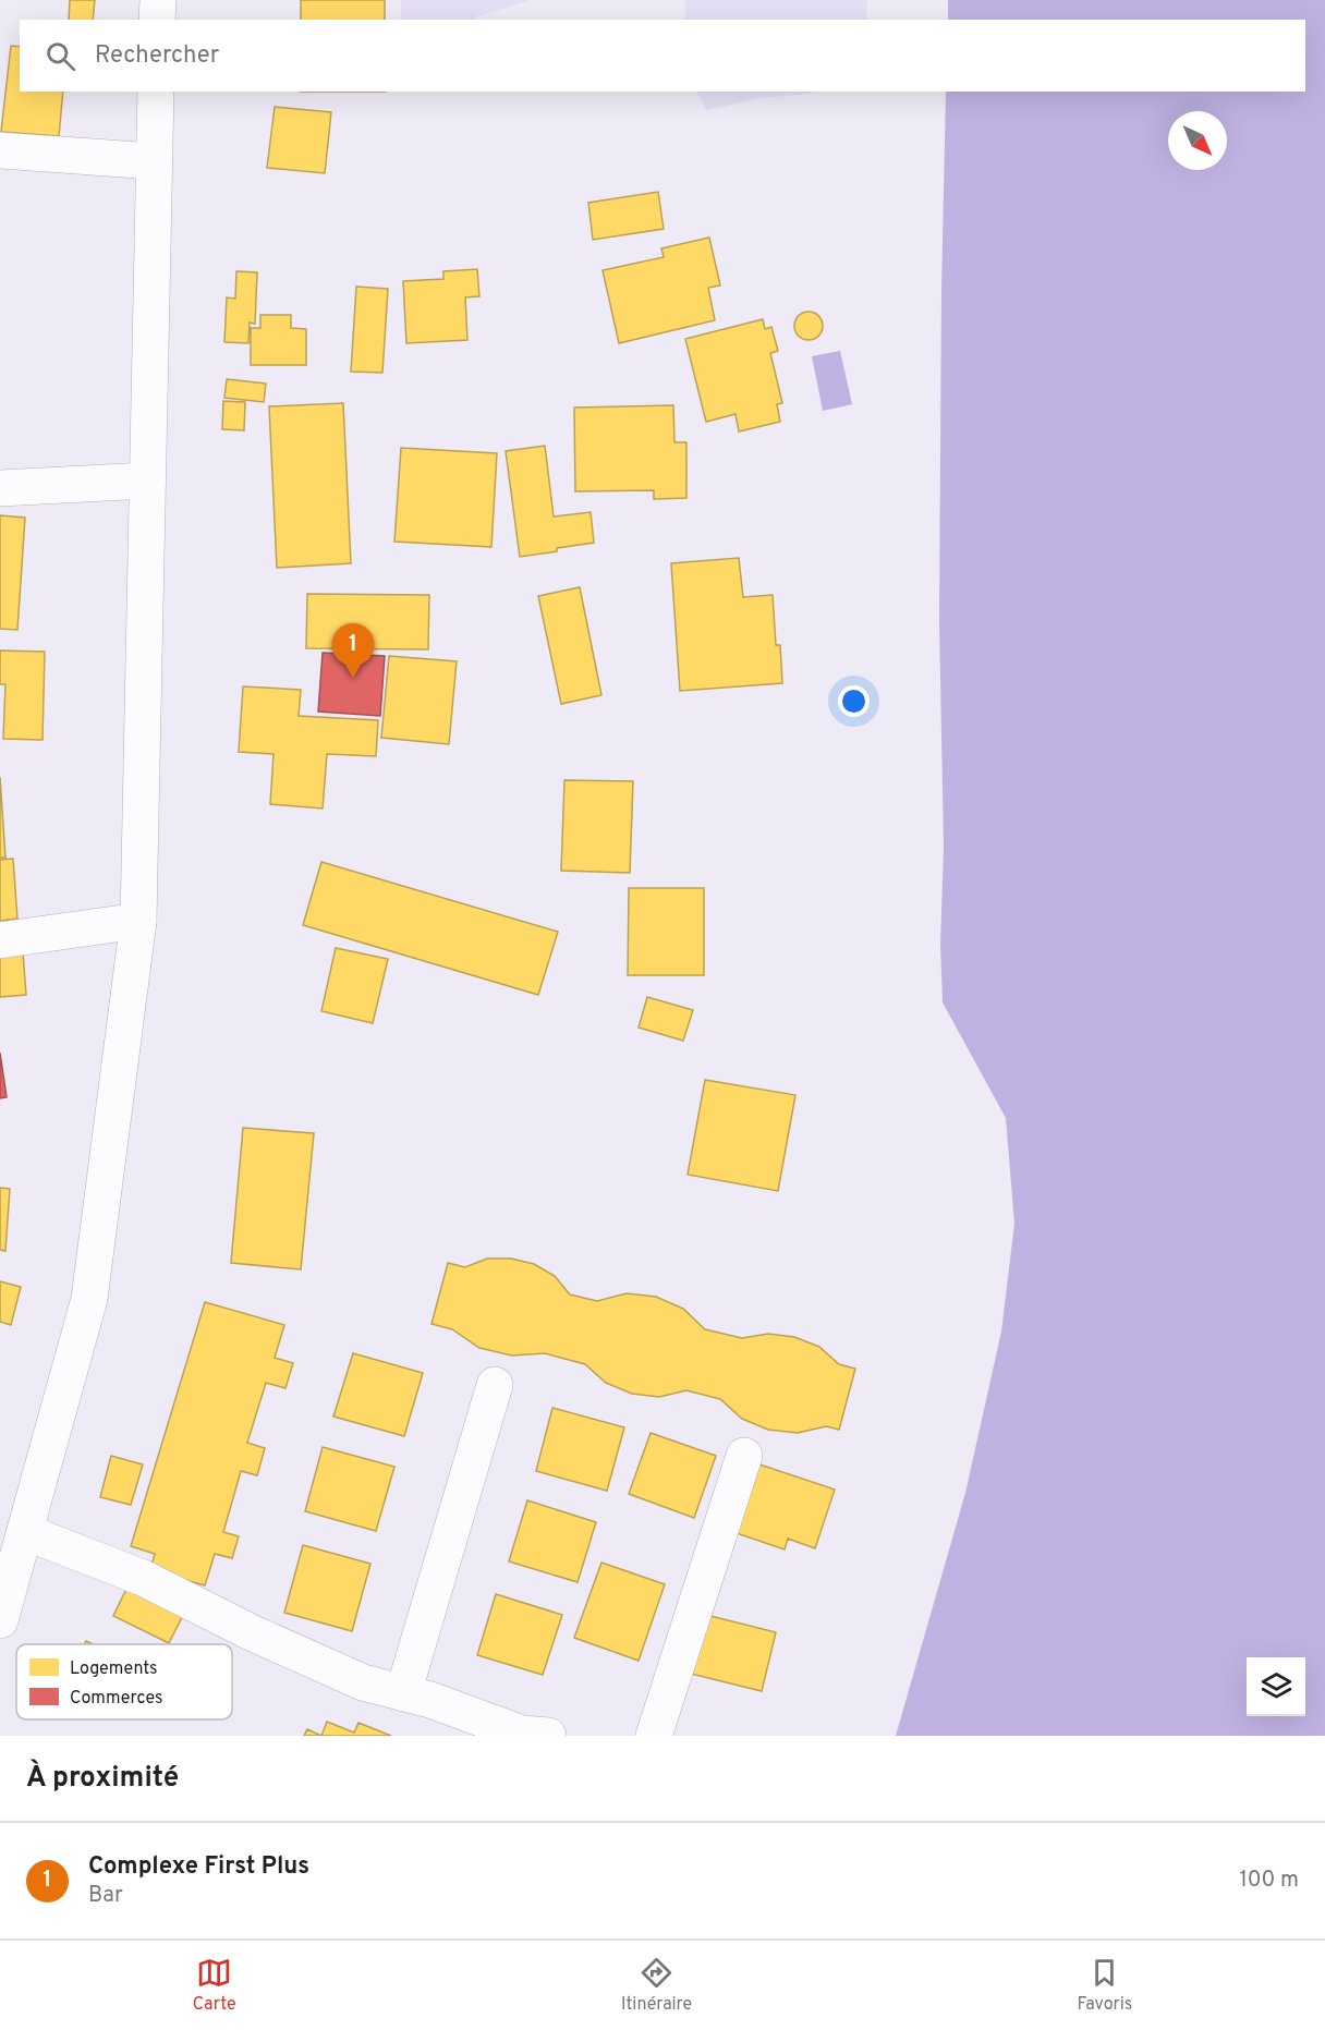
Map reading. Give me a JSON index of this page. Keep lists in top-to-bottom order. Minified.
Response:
{"legend":["Logements","Commerces"],"north":"bottom right","page":{"search":"Rechercher","pins":"1","heading":"À proximité","list":[{"mark":"1","name":"Complexe First Plus","note":"Bar","value":"100 m"}],"nav":["Carte","Itinéraire","Favoris"]}}
